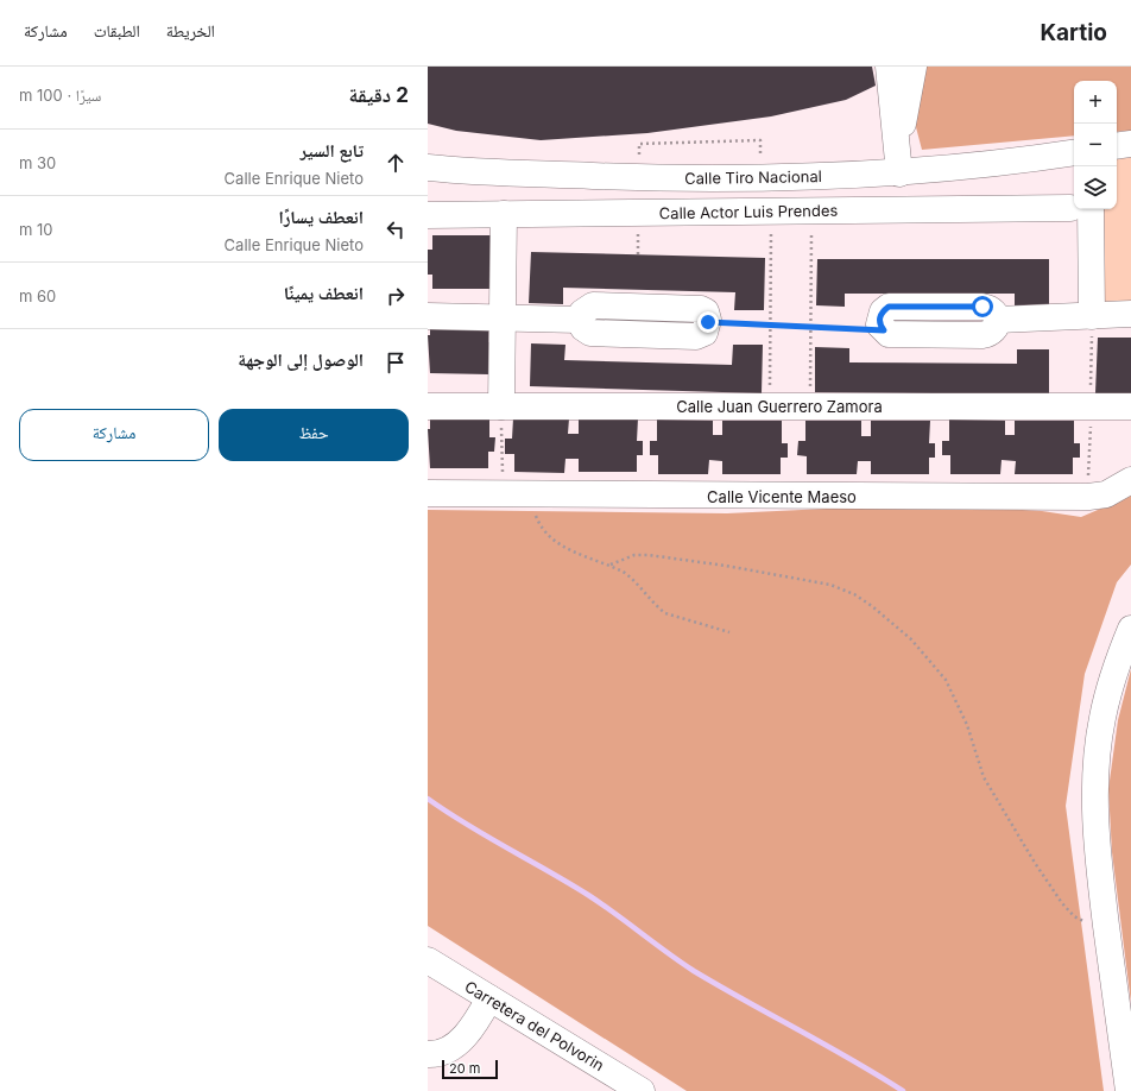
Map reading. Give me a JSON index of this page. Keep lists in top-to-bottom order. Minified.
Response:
{"streets":{"street":["Calle Tiro Nacional","Calle Actor Luis Prendes","Calle Juan Guerrero Zamora","Calle Vicente Maeso","Carretera del Polvorin"]},"scale_bar":"20 m","page":{"header":"Kartio","nav":["الخريطة","الطبقات","مشاركة"],"heading":["2 دقيقة","سيرًا · 100 m"],"map_buttons":["+","−"],"list":[["تابع السير","Calle Enrique Nieto","30 m"],["انعطف يسارًا","Calle Enrique Nieto","10 m"],["انعطف يمينًا","60 m"],"الوصول إلى الوجهة"],"buttons":["حفظ","مشاركة"],"scale":"20 m"}}
